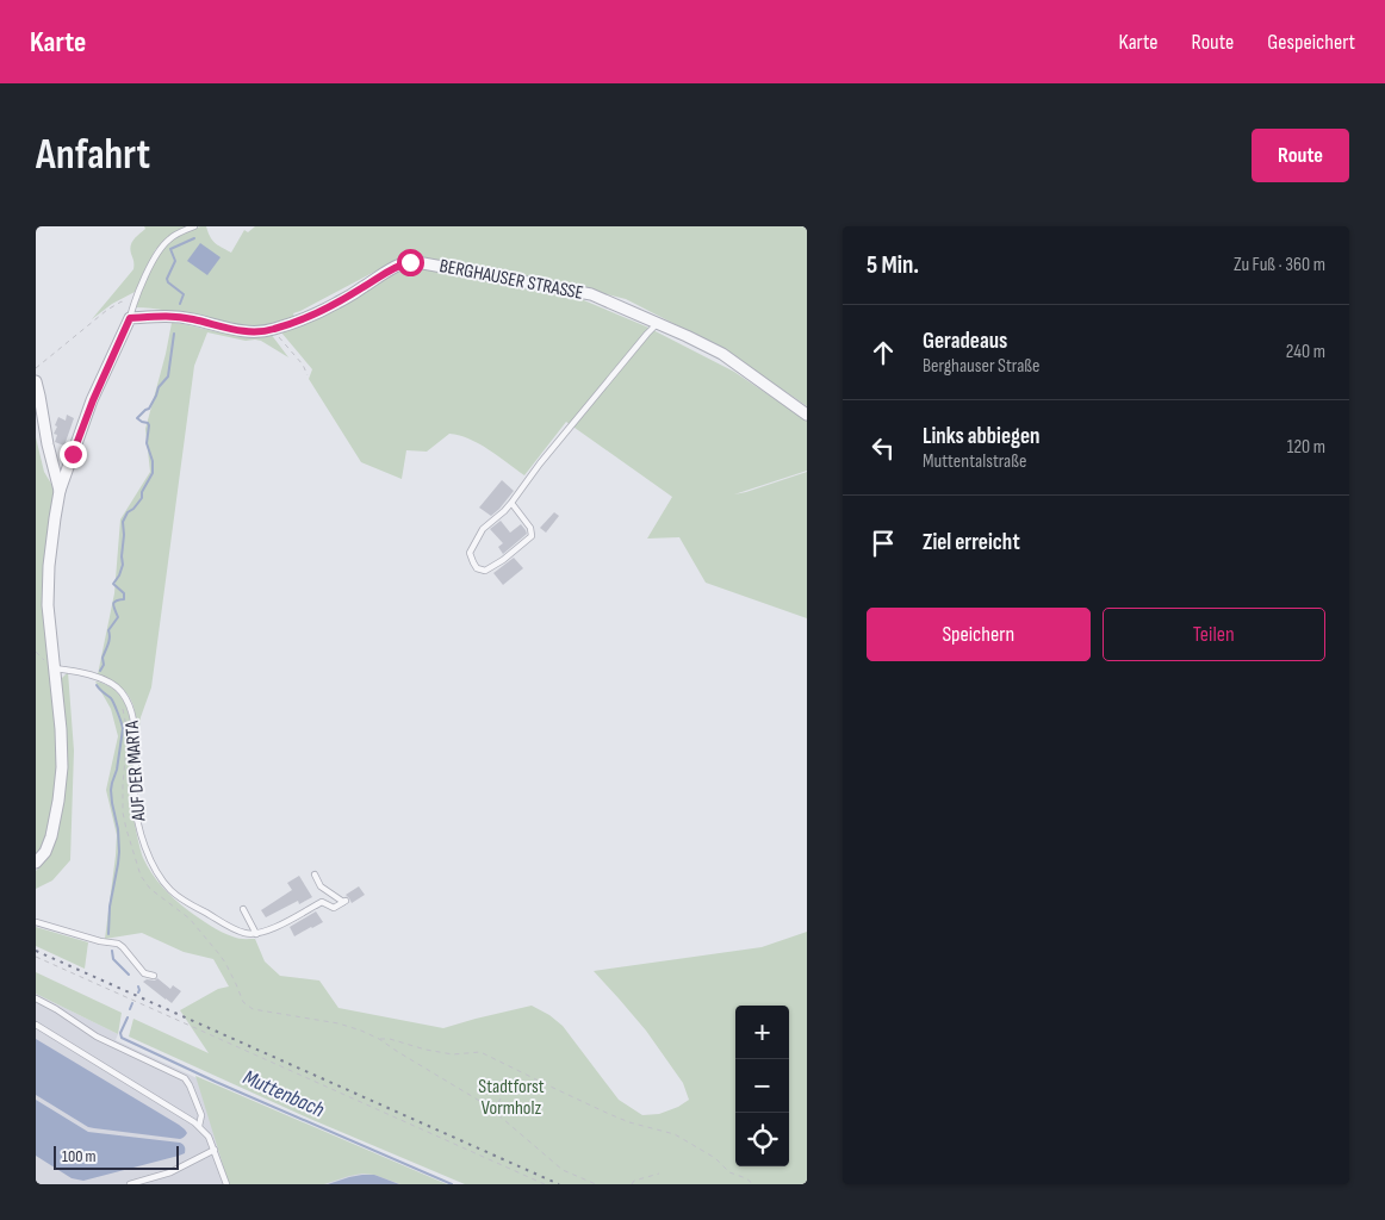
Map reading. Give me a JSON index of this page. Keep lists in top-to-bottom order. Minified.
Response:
{"streets":{"street":["BERGHAUSER STRASSE"],"lane":["AUF DER MARTA"]},"water":["Muttenbach"],"parks":["Stadtforst Vormholz"],"scale_bar":"100 m","page":{"header":"Karte","nav":["Karte","Route","Gespeichert"],"buttons":["Route",["Speichern","Teilen"]],"title":"Anfahrt","heading":["5 Min.","Zu Fuß · 360 m"],"list":[["Geradeaus","Berghauser Straße","240 m"],["Links abbiegen","Muttentalstraße","120 m"],"Ziel erreicht"],"map_buttons":["+","−"],"scale":"100 m"}}
